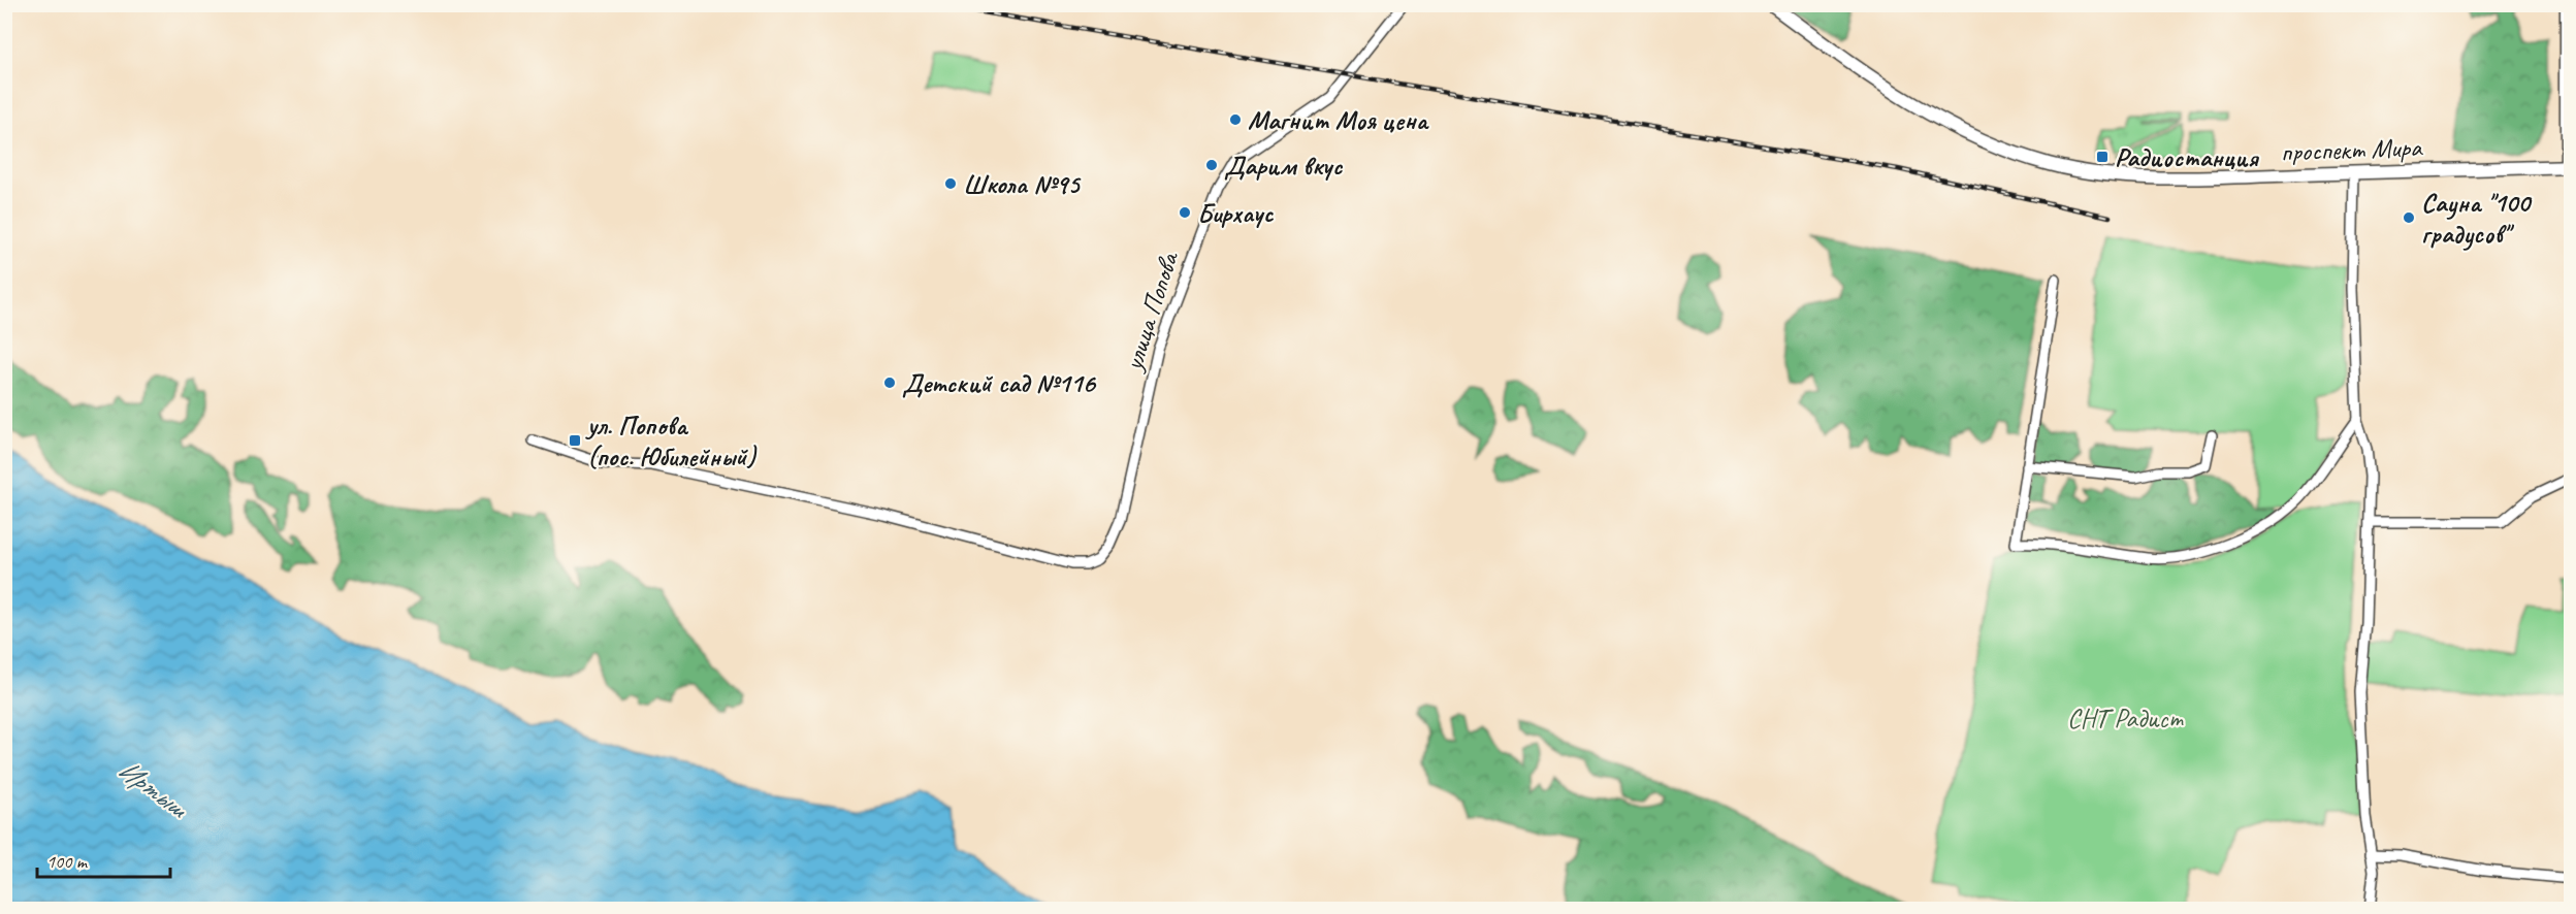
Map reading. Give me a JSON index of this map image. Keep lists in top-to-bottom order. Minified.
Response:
{"streets":{"street":["проспект Мира","улица Попова"]},"water":["Иртыш"],"parks":["СНТ Радист"],"places":{"other":["Магнит Моя цена","Дарим вкус","Школа №95","Бирхаус","Сауна \"100 градусов\"","Детский сад №116"],"transit":["Радиостанция","ул. Попова (пос. Юбилейный)"]},"scale_bar":"100 m"}
